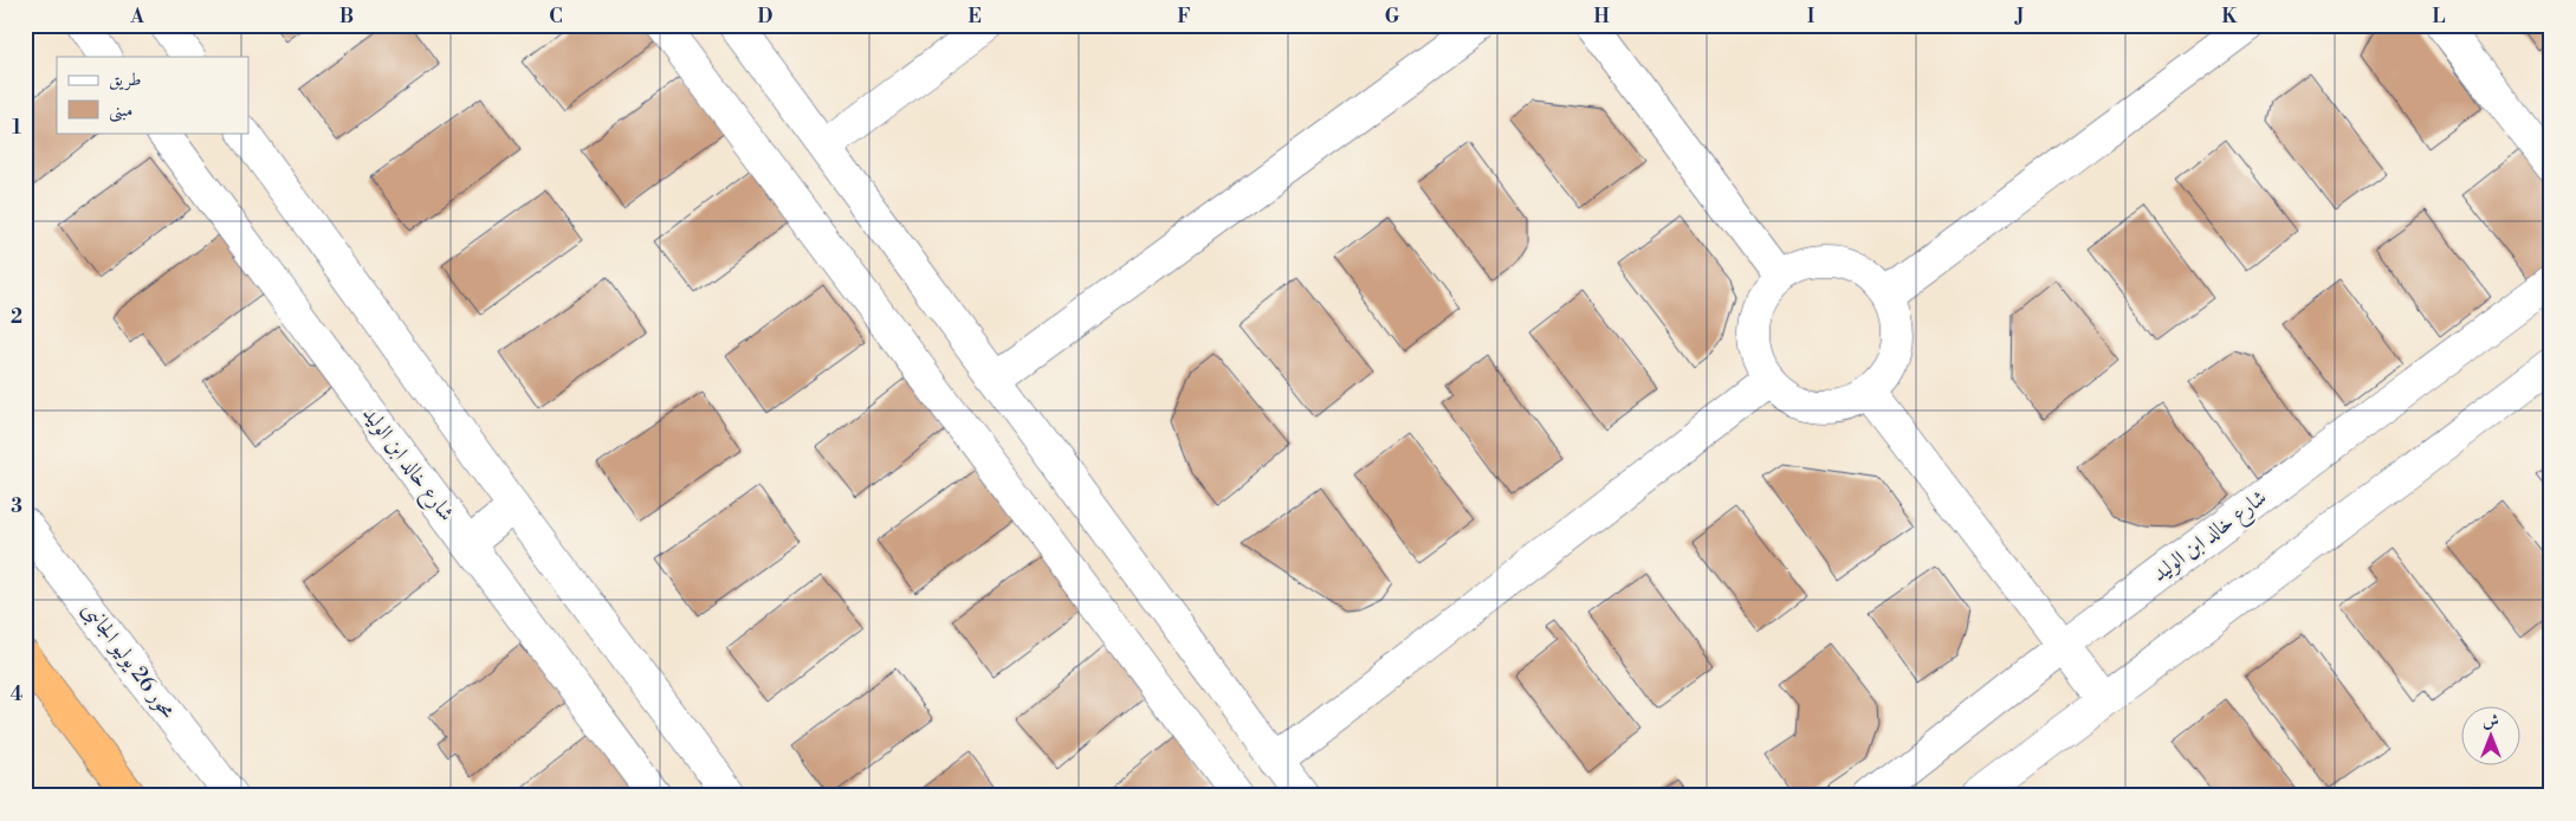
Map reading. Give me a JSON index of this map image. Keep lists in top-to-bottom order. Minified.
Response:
{"streets":{"street":["شارع خالد ابن الوليد","محور 26 يوليو الجانبى"]},"legend":["طريق","مبنى"],"north":"top","grid":{"columns":["A","B","C","D","E","F","G","H","I","J","K","L"],"rows":["1","2","3","4"]}}
